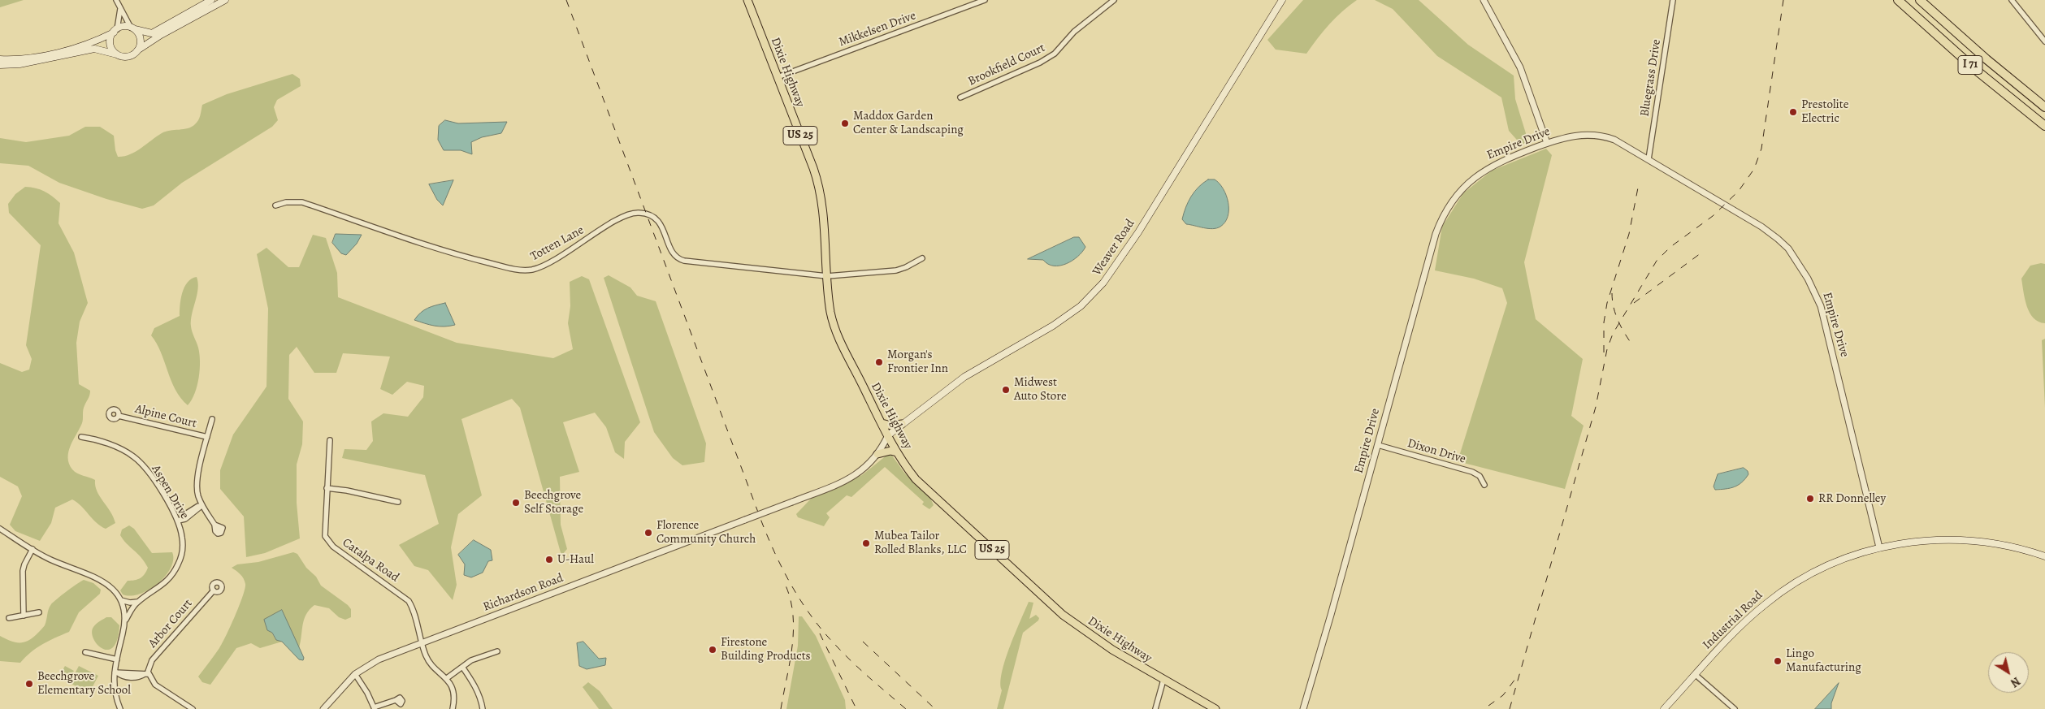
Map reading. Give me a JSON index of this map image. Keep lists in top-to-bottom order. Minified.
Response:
{"streets":{"highway":["I 71"],"main road":["Dixie Highway","US 25","Weaver Road","Industrial Road"],"street":["Mikkelsen Drive","Brookfield Court","Bluegrass Drive","Empire Drive","Totten Lane","Alpine Court","Dixon Drive","Aspen Drive","Catalpa Road","Richardson Road","Arbor Court"]},"crossings":[["Mikkelsen Drive","Dixie Highway"],["Dixie Highway","Totten Lane"],["Dixie Highway","Weaver Road"],["Dixie Highway","Richardson Road"],["Bluegrass Drive","Empire Drive"],["Empire Drive","Dixon Drive"],["Empire Drive","Industrial Road"],["Weaver Road","Richardson Road"],["Catalpa Road","Richardson Road"]],"places":["Prestolite Electric","Maddox Garden Center & Landscaping","Morgan's Frontier Inn","Midwest Auto Store","RR Donnelley","Beechgrove Self Storage","Florence Community Church","Mubea Tailor Rolled Blanks, LLC","U-Haul","Firestone Building Products","Lingo Manufacturing","Beechgrove Elementary School"],"north":"bottom right"}
